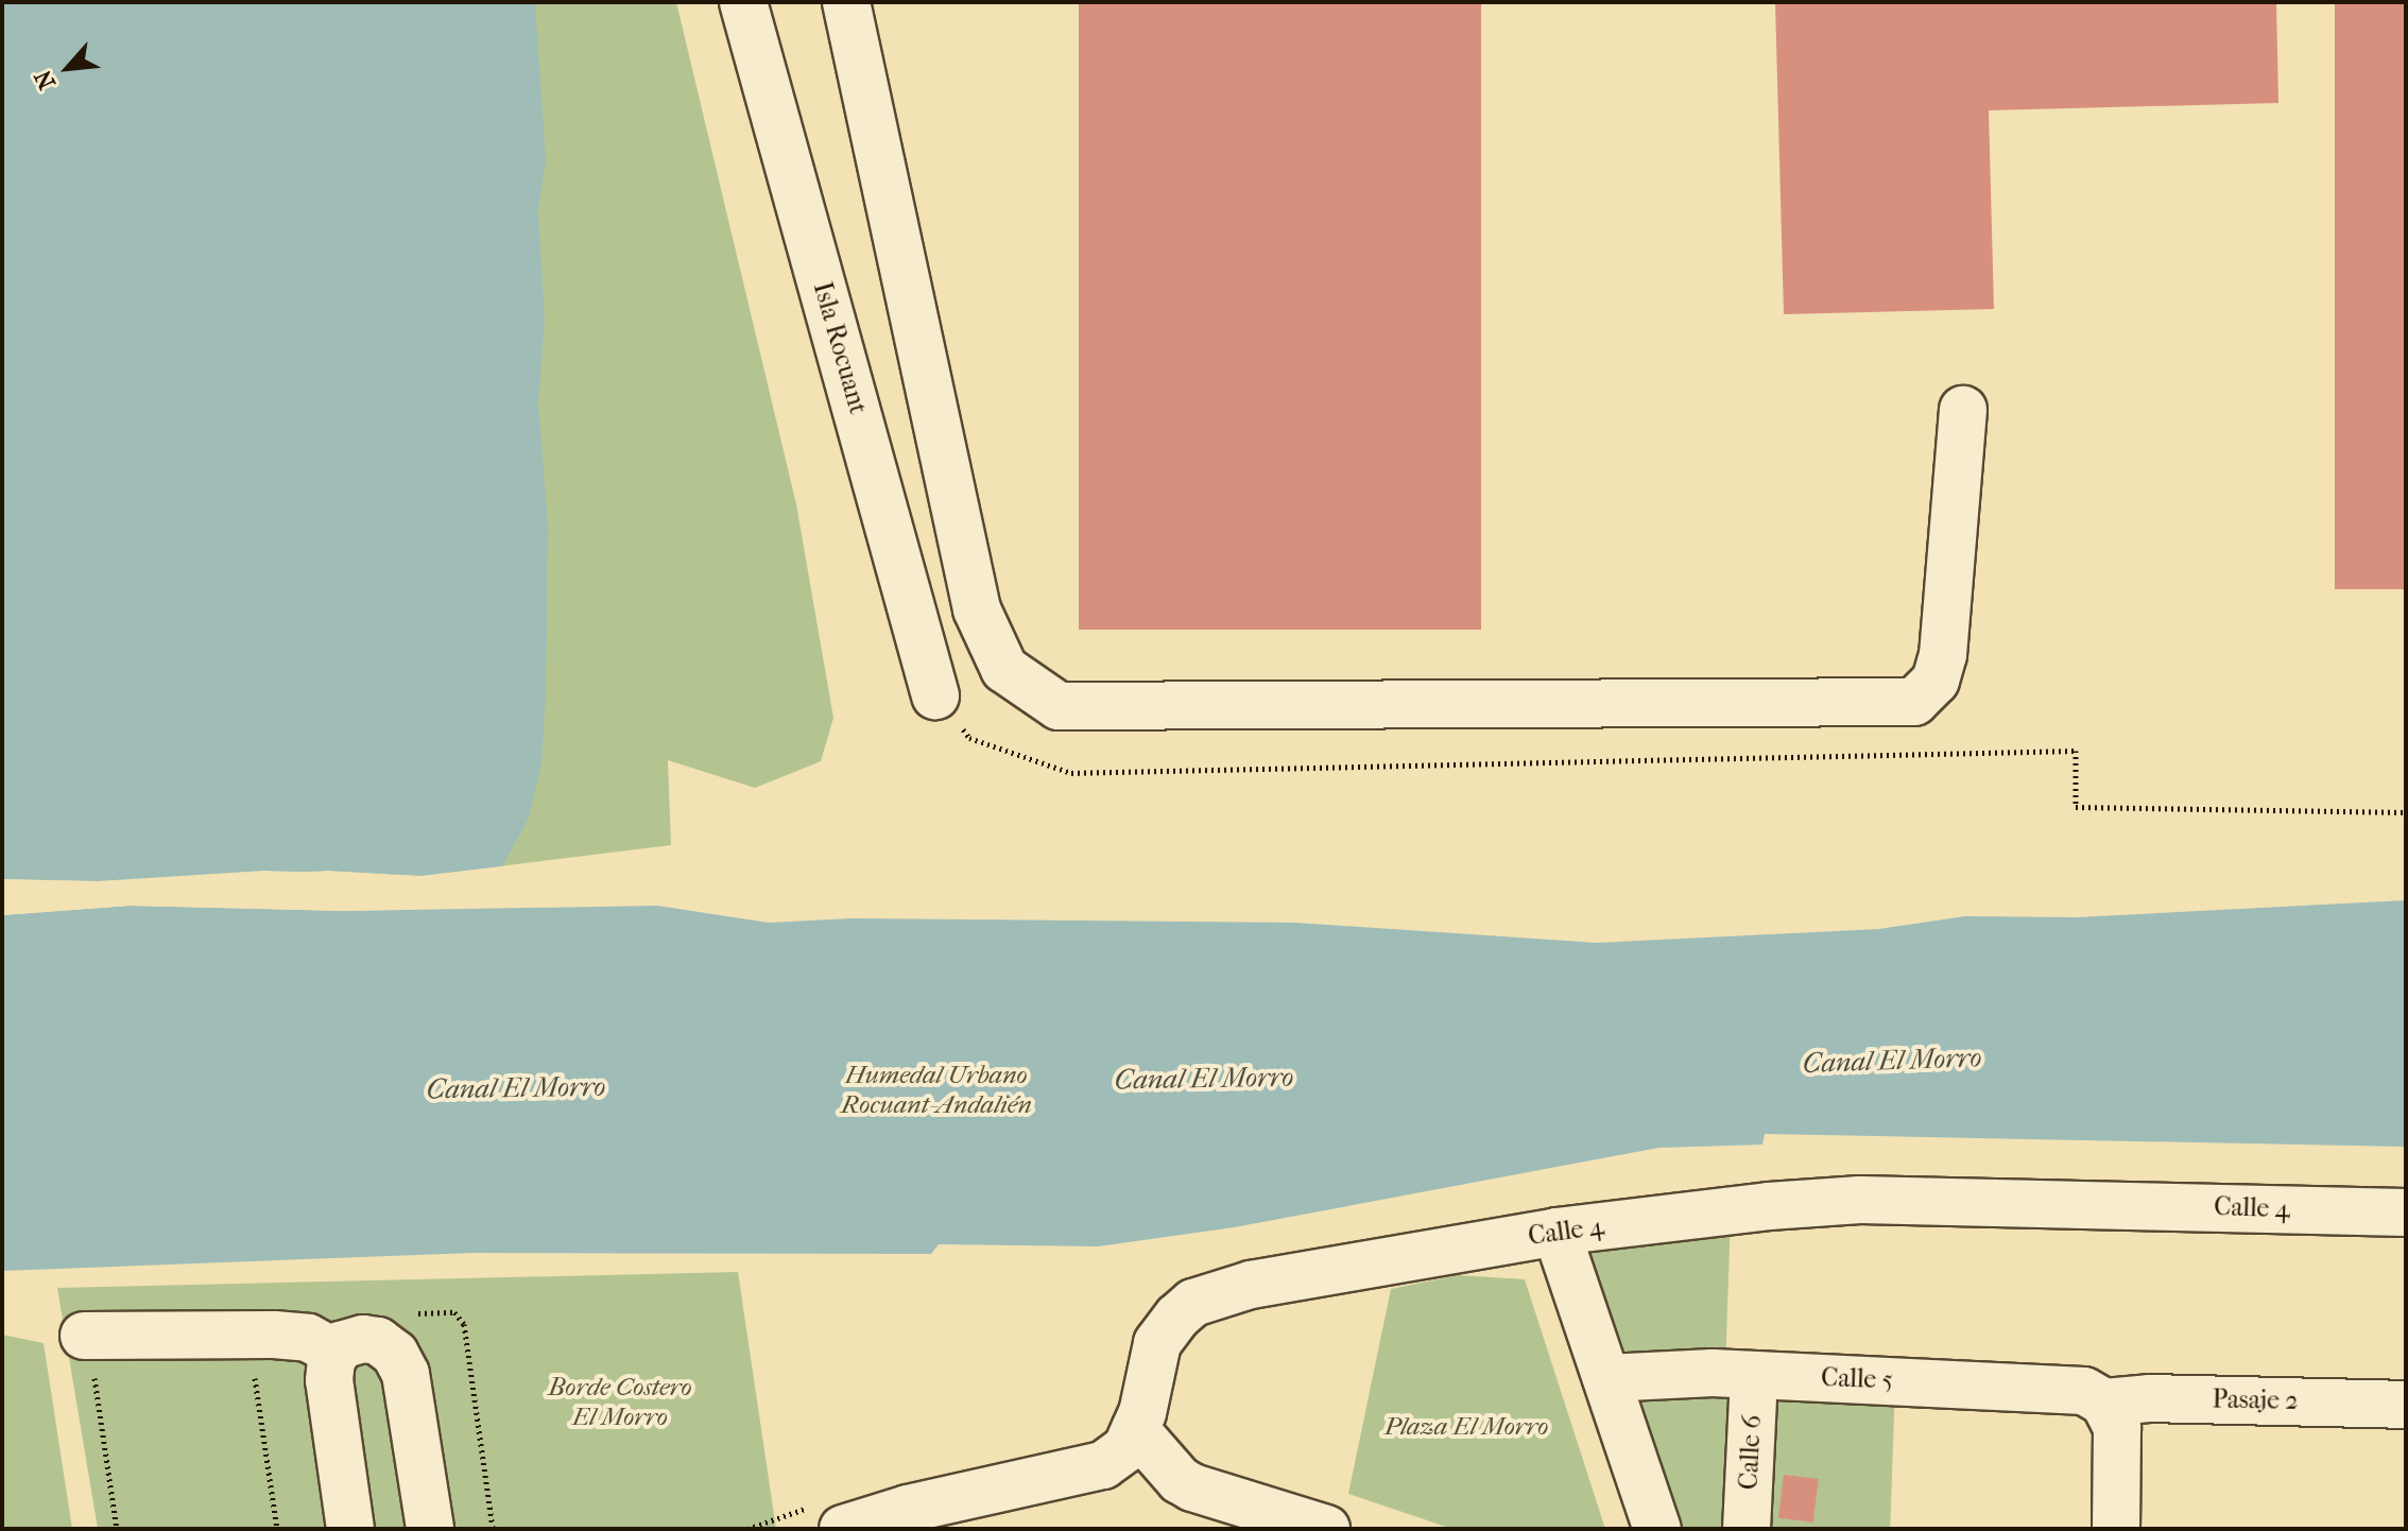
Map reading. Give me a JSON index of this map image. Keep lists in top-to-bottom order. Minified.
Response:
{"streets":{"street":["Isla Rocuant","Calle 4","Calle 5","Pasaje 2","Calle 6"]},"crossings":[["Calle 5","Pasaje 2"],["Calle 5","Calle 6"]],"water":["Canal El Morro"],"parks":["Humedal Urbano Rocuant-Andalién","Borde Costero El Morro","Plaza El Morro"],"north":"bottom left"}
